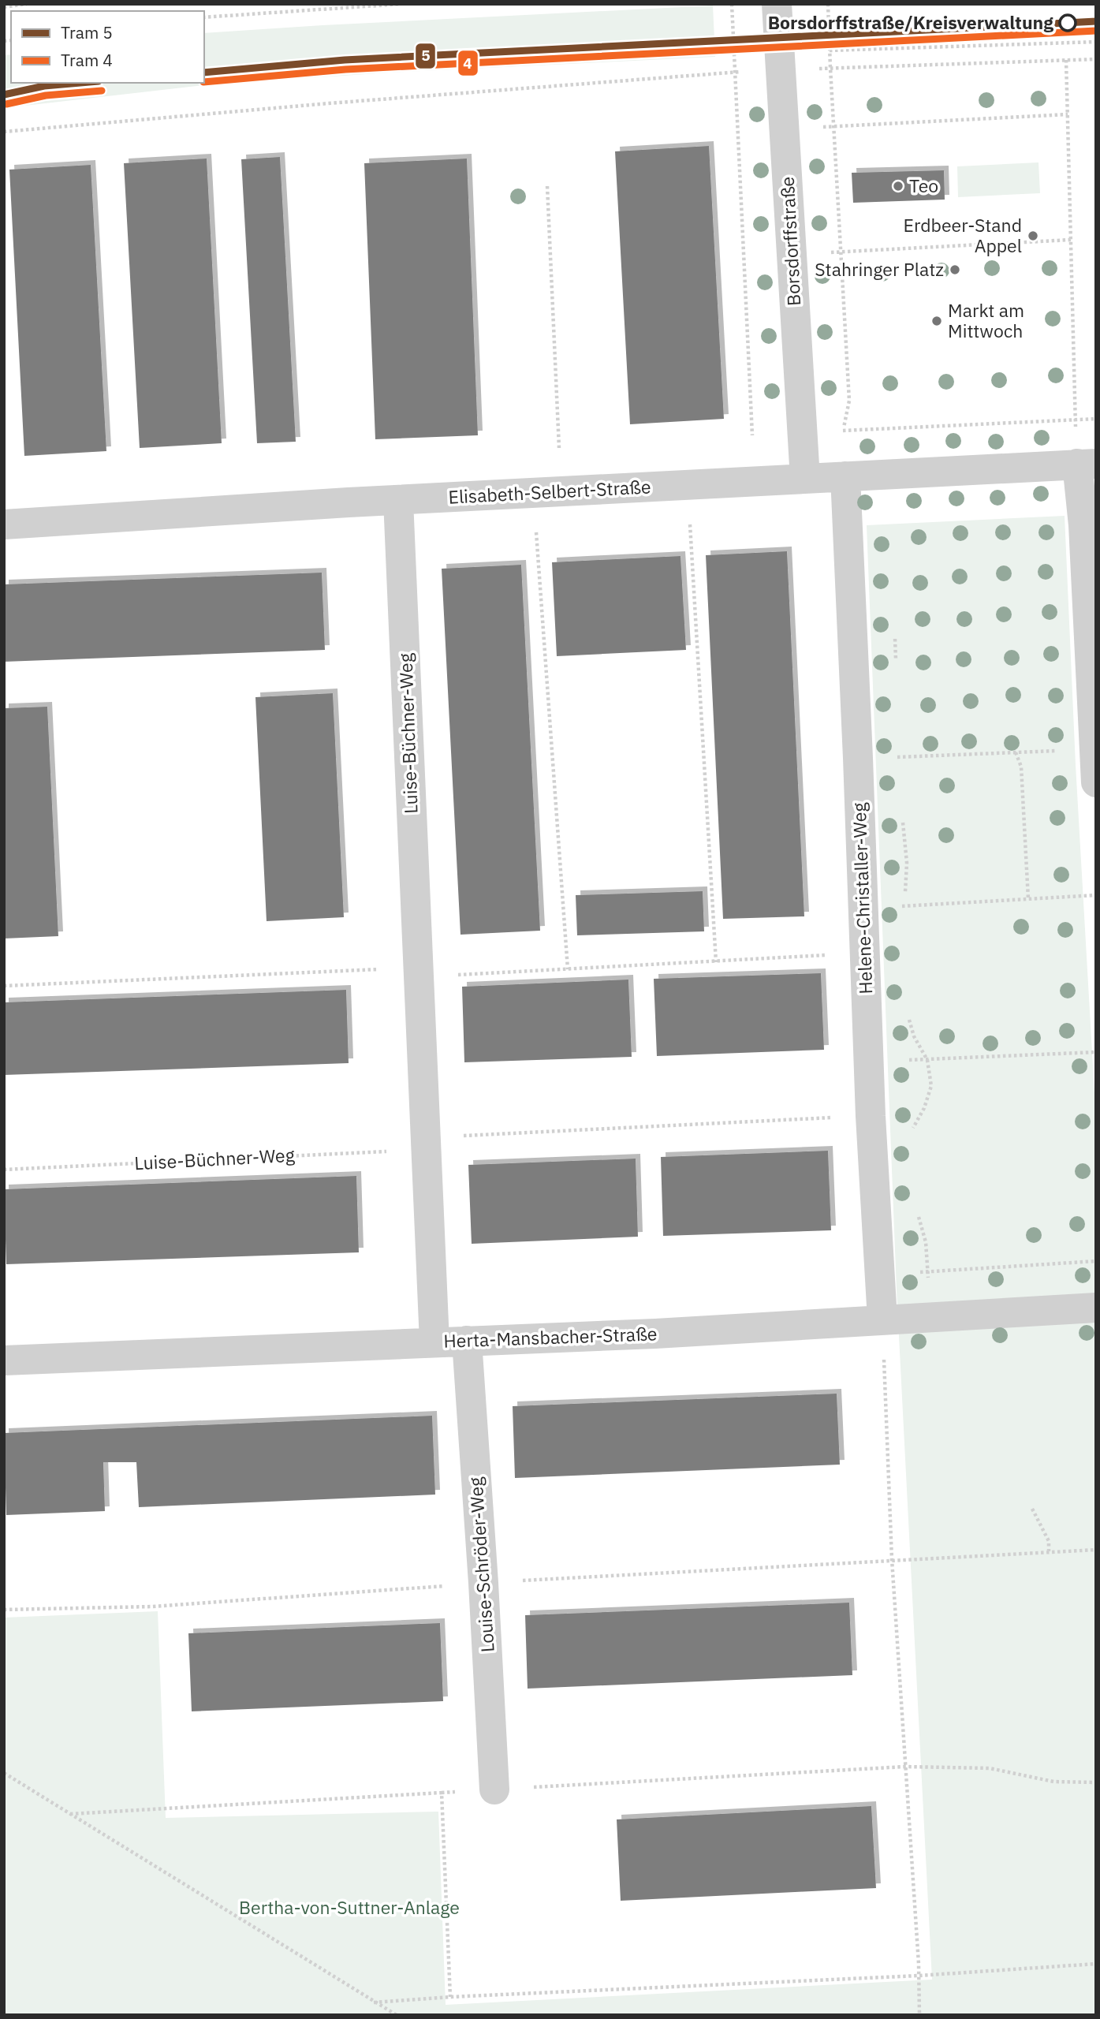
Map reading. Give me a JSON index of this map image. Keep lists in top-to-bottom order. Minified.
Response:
{"streets":{"street":["Borsdorffstraße","Elisabeth-Selbert-Straße","Luise-Büchner-Weg","Helene-Christaller-Weg","Herta-Mansbacher-Straße","Louise-Schröder-Weg"]},"crossings":[["Borsdorffstraße","Elisabeth-Selbert-Straße"],["Elisabeth-Selbert-Straße","Luise-Büchner-Weg"],["Elisabeth-Selbert-Straße","Helene-Christaller-Weg"],["Luise-Büchner-Weg","Herta-Mansbacher-Straße"],["Helene-Christaller-Weg","Herta-Mansbacher-Straße"],["Herta-Mansbacher-Straße","Louise-Schröder-Weg"]],"parks":["Bertha-von-Suttner-Anlage"],"places":["Borsdorffstraße/Kreisverwaltung","Teo","Erdbeer-Stand Appel","Stahringer Platz","Markt am Mittwoch"],"lines":["tram line 5","tram line 4"],"legend":["Tram 5","Tram 4"]}
